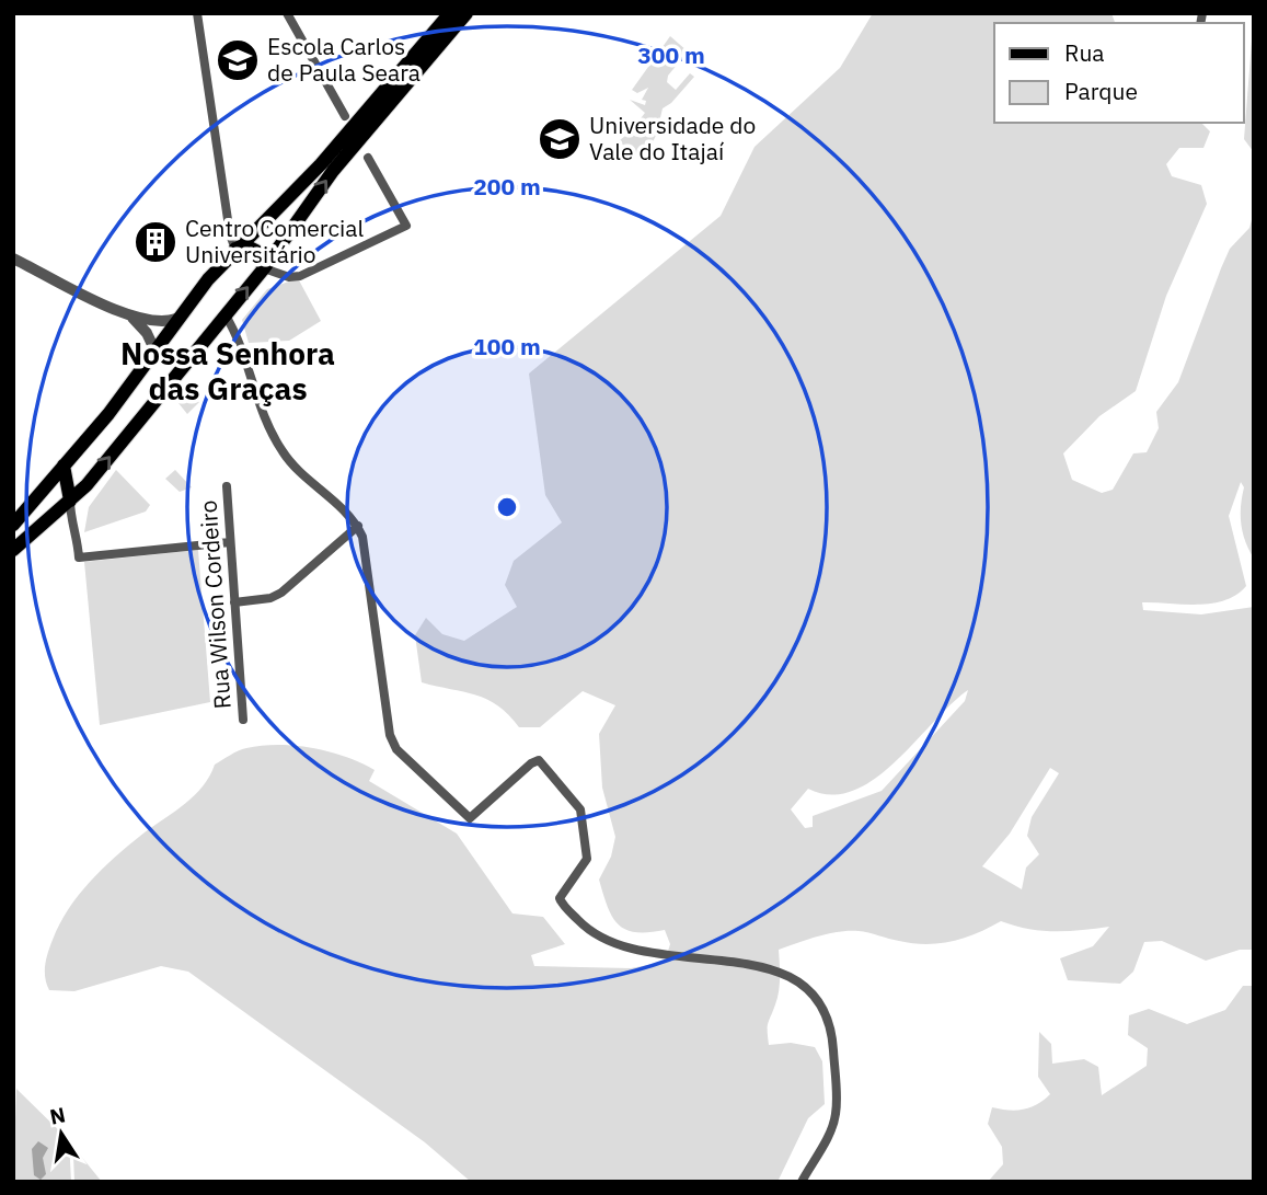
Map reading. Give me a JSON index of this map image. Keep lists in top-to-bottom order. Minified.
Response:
{"streets":{"street":["Rua Wilson Cordeiro"]},"districts":["Nossa Senhora das Graças"],"places":{"school or university":["Escola Carlos de Paula Seara","Universidade do Vale do Itajaí"],"building":["Centro Comercial Universitário"]},"legend":["Rua","Parque"],"north":"top","rings":["300 m","200 m","100 m"]}
